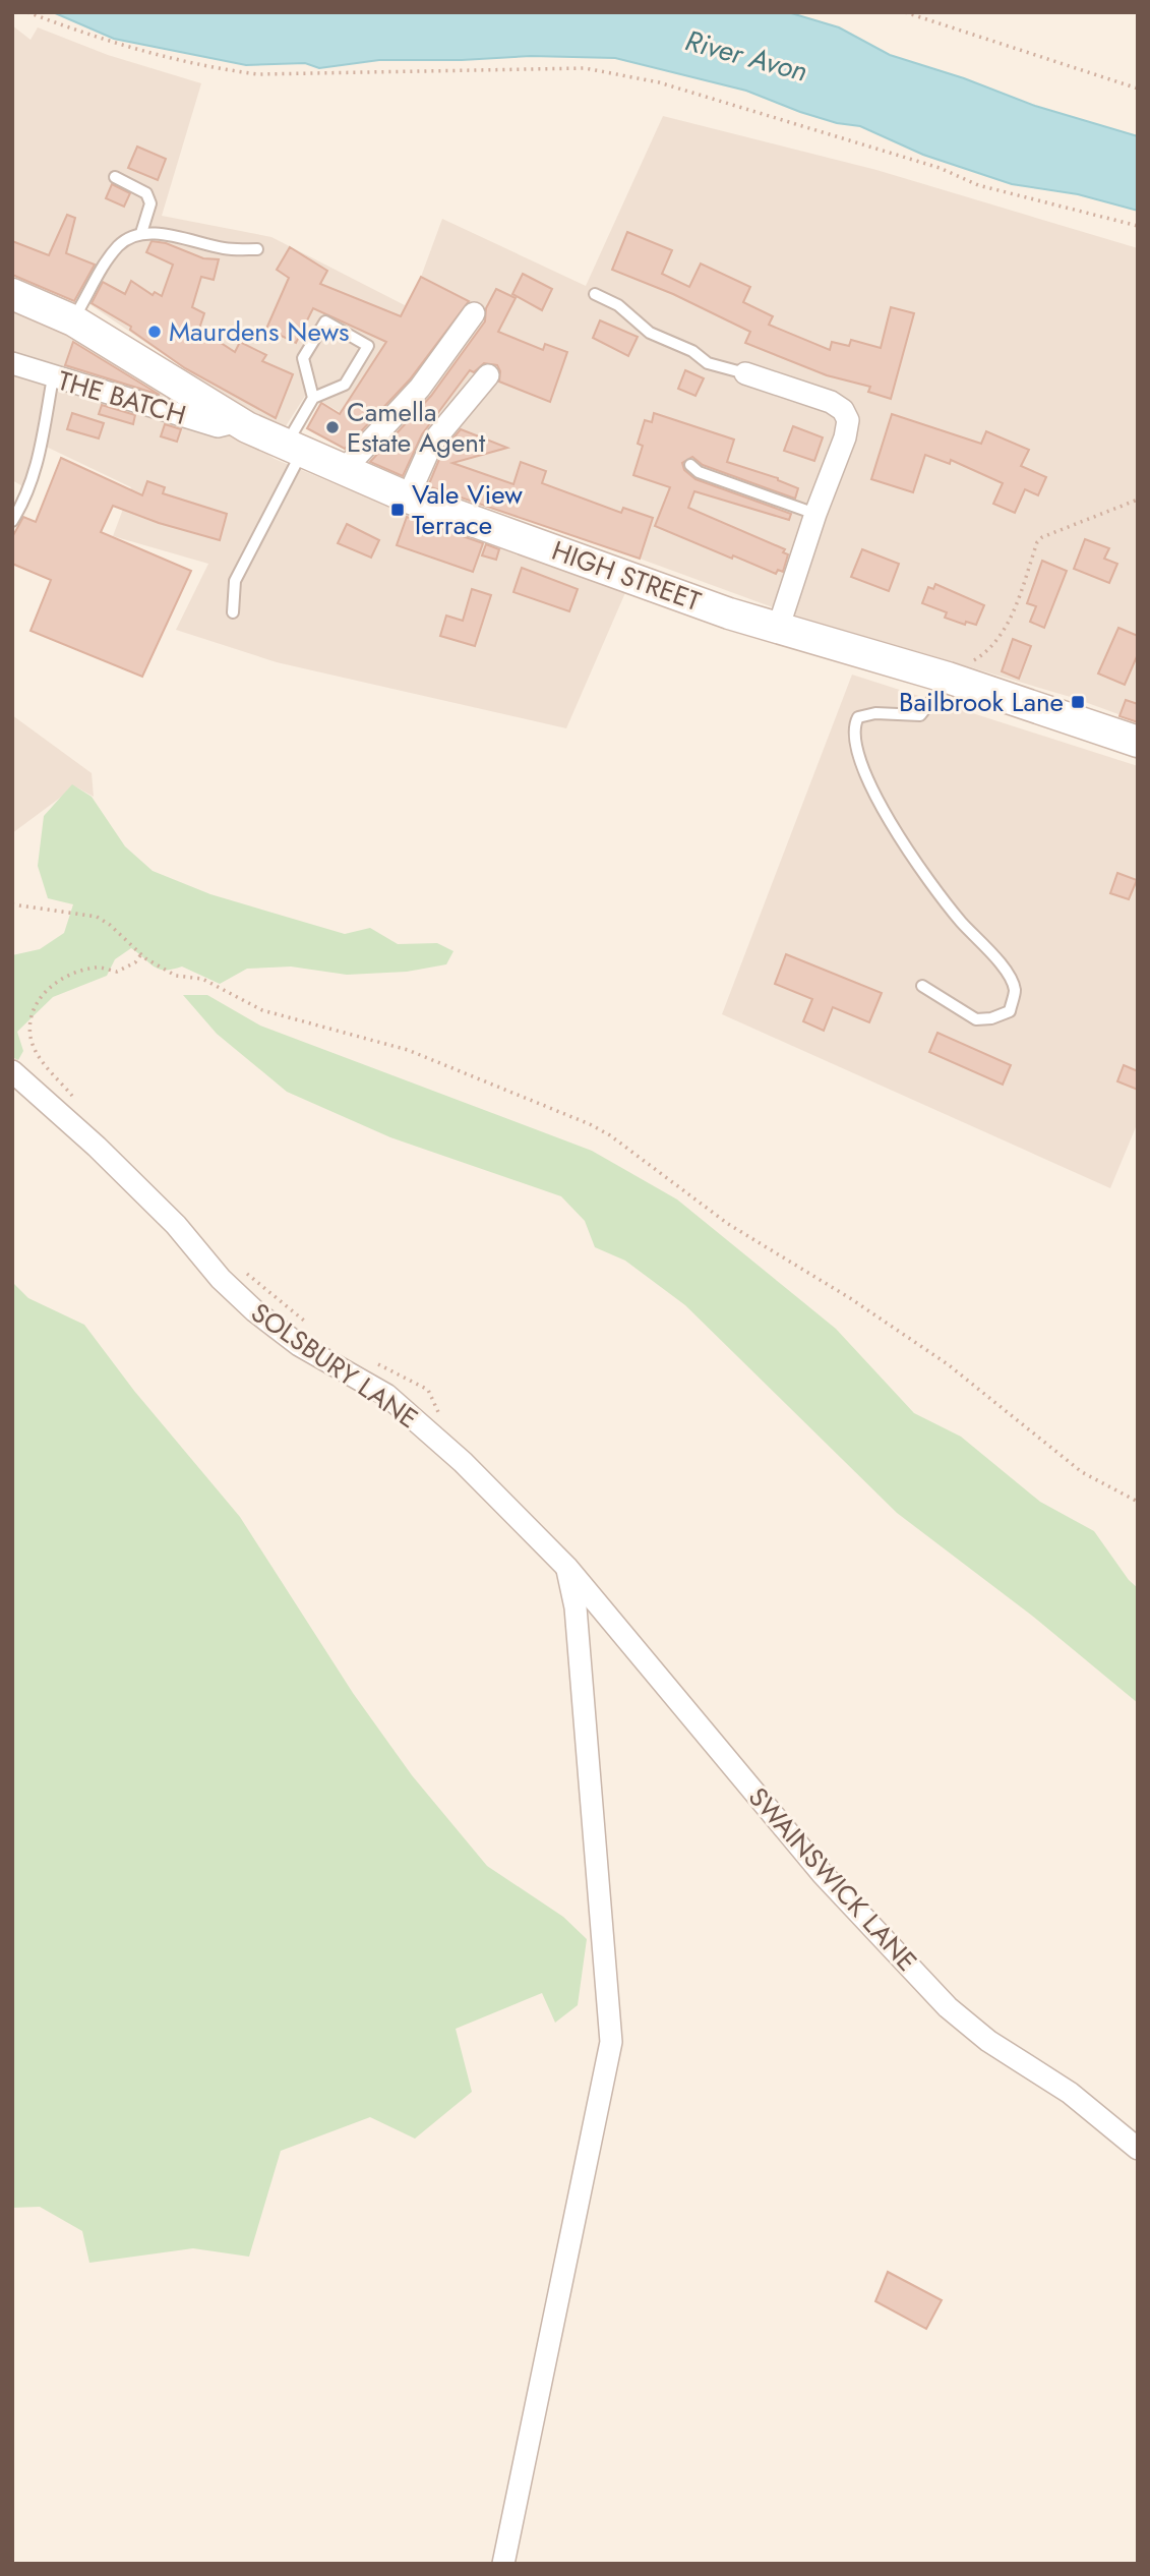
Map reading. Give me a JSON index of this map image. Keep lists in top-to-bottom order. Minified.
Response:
{"streets":{"street":["THE BATCH","HIGH STREET","SOLSBURY LANE","SWAINSWICK LANE"]},"crossings":[["THE BATCH","HIGH STREET"],["SOLSBURY LANE","SWAINSWICK LANE"]],"water":["River Avon"],"places":{"other":["Maurdens News","Camella Estate Agent"],"transit":["Vale View Terrace","Bailbrook Lane"]}}
